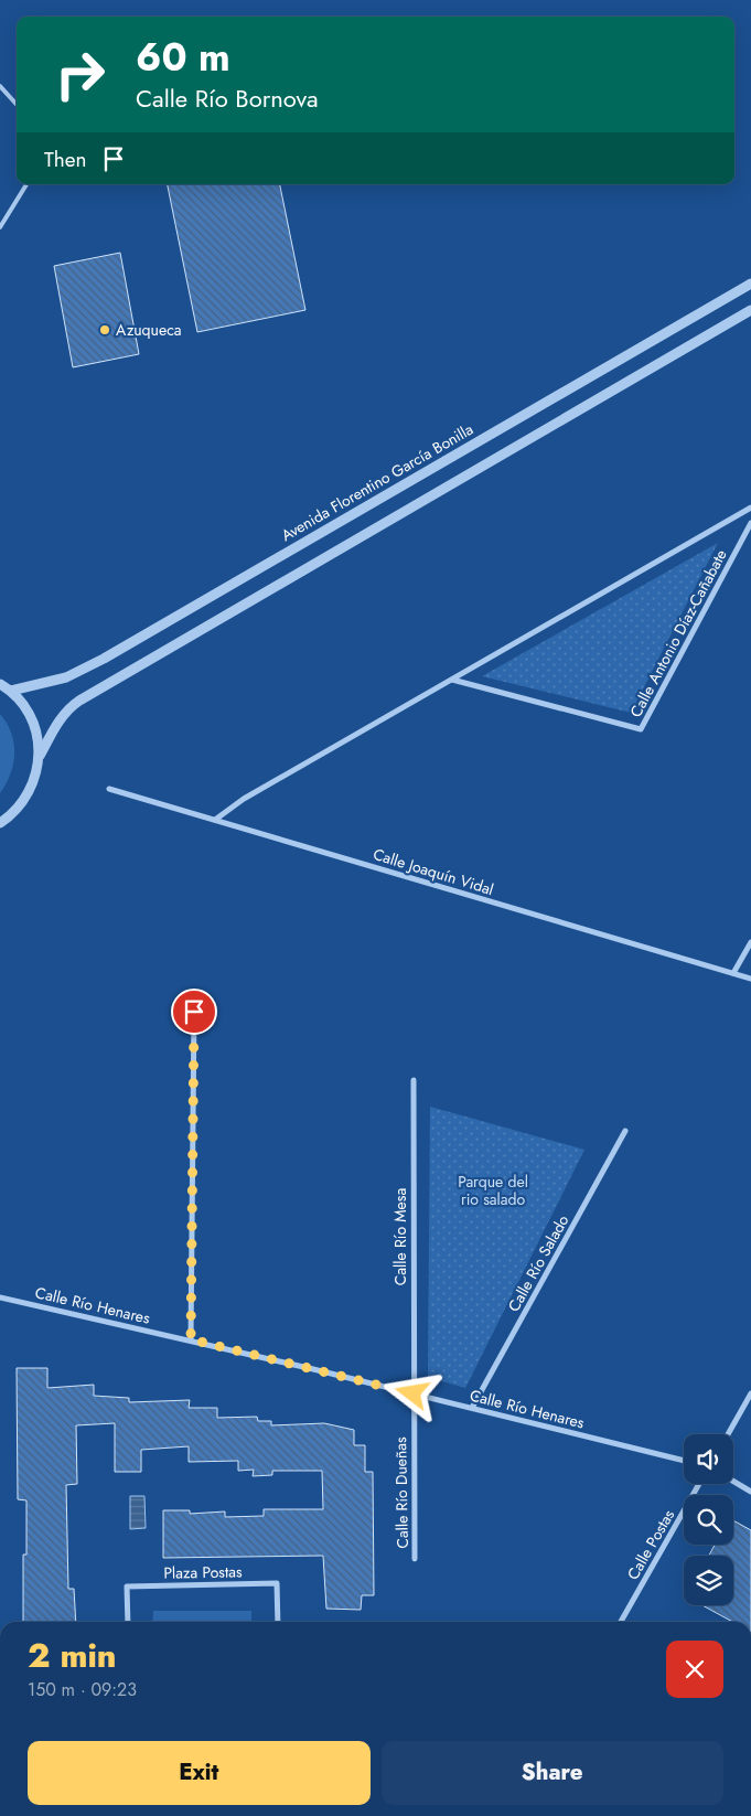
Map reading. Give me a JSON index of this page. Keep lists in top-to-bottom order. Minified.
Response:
{"streets":{"street":["Avenida Florentino García Bonilla","Calle Antonio Díaz-Cañabate","Calle Joaquín Vidal","Calle Río Mesa","Calle Río Salado","Calle Río Henares","Calle Río Dueñas","Calle Postas","Plaza Postas"]},"crossings":[["Calle Antonio Díaz-Cañabate","Calle Joaquín Vidal"],["Calle Río Mesa","Calle Río Henares"],["Calle Río Mesa","Calle Río Dueñas"],["Calle Río Salado","Calle Río Henares"],["Calle Río Henares","Calle Río Dueñas"]],"parks":["Parque del rio salado"],"places":["Azuqueca"],"page":{"turn":["60 m","Calle Río Bornova"],"then":"Then","heading":["2 min","150 m · 09:23"],"buttons":["Exit","Share"]}}
